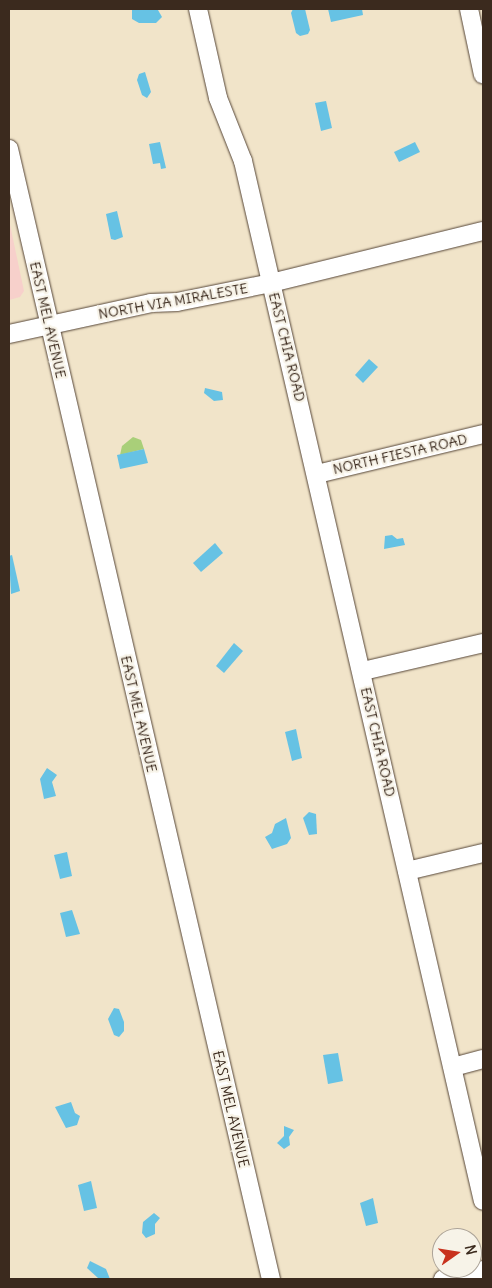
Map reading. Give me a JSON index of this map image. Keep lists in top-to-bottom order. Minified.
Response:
{"streets":{"street":["NORTH VIA MIRALESTE","EAST MEL AVENUE","EAST CHIA ROAD","NORTH FIESTA ROAD"]},"crossings":[["NORTH VIA MIRALESTE","EAST MEL AVENUE"],["NORTH VIA MIRALESTE","EAST CHIA ROAD"],["EAST CHIA ROAD","NORTH FIESTA ROAD"]],"north":"right"}
